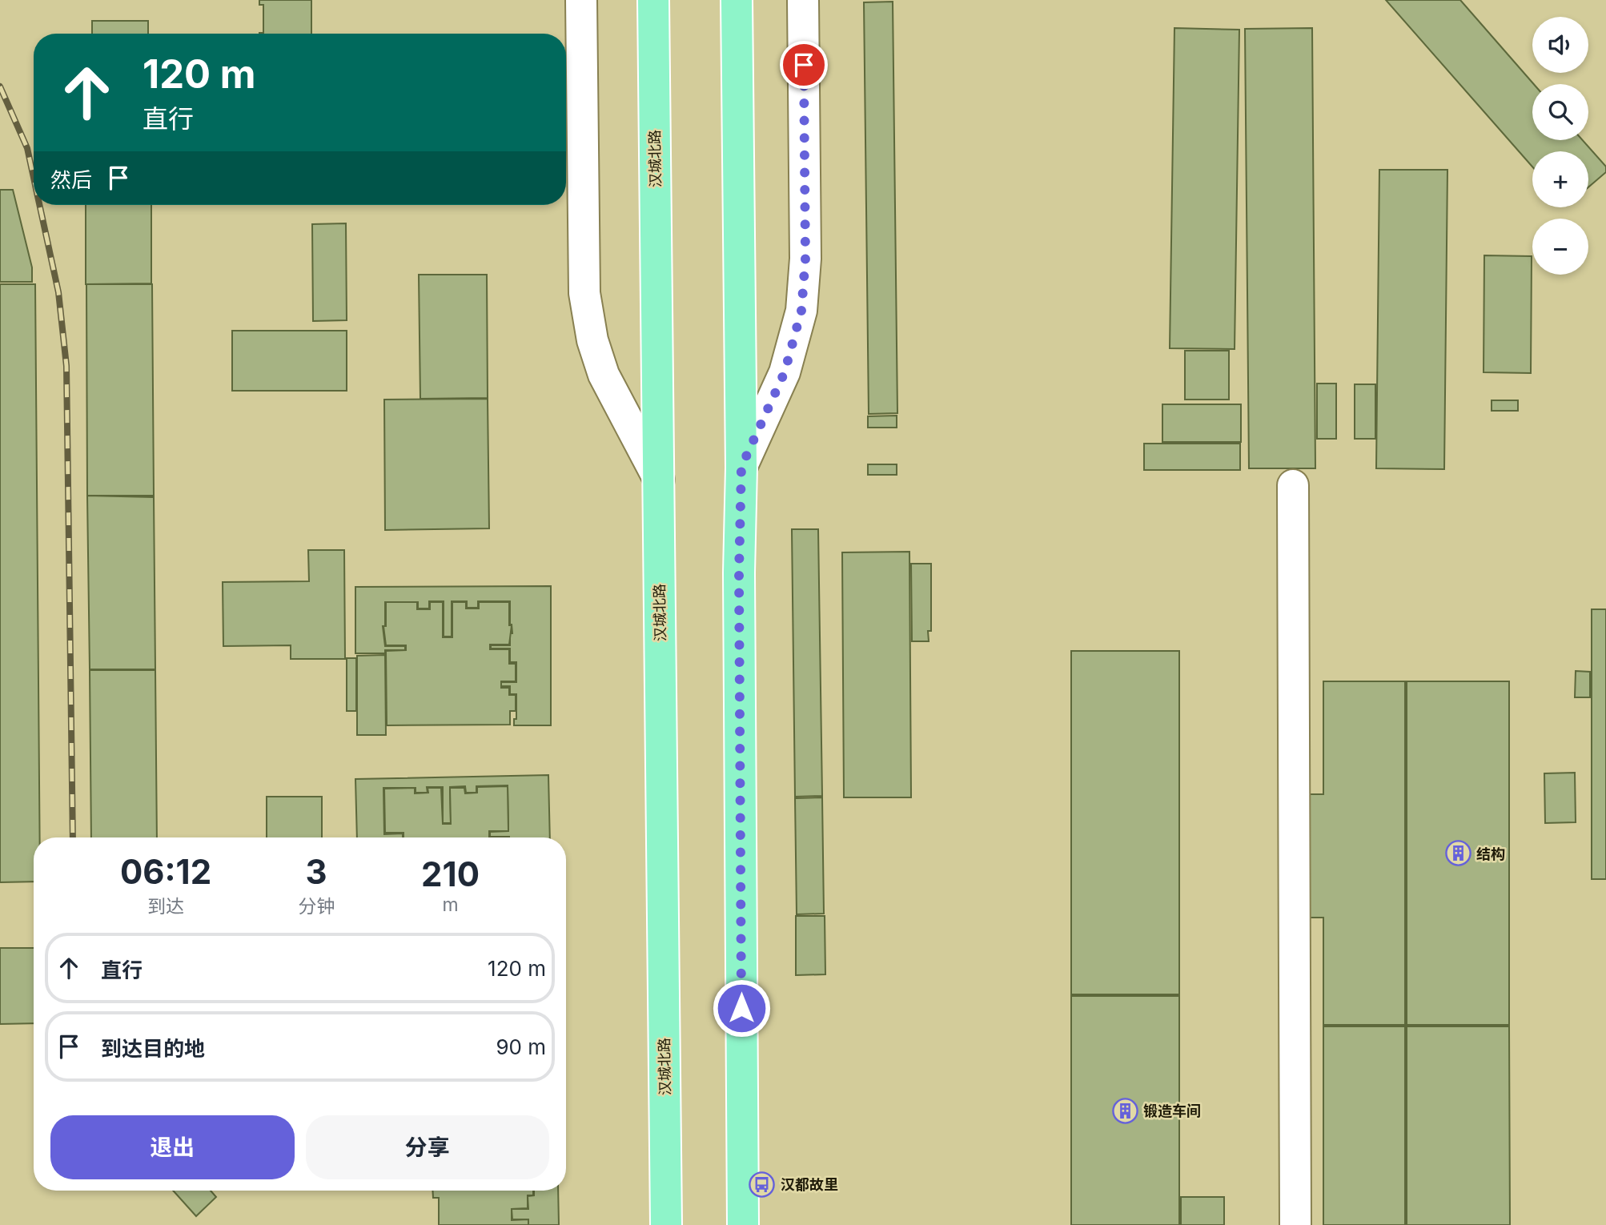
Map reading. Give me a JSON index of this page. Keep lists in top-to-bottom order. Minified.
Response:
{"streets":{"main road":["汉城北路"]},"places":{"building":["结构","锻造车间"],"bus stop":["汉都故里"]},"page":{"map_buttons":["+","−"],"turn":["120 m","直行"],"then":"然后","eta":["06:12","到达","3","分钟","210","m"],"list":[{"name":"直行","value":"120 m"},{"name":"到达目的地","value":"90 m"}],"buttons":["退出","分享"]}}
